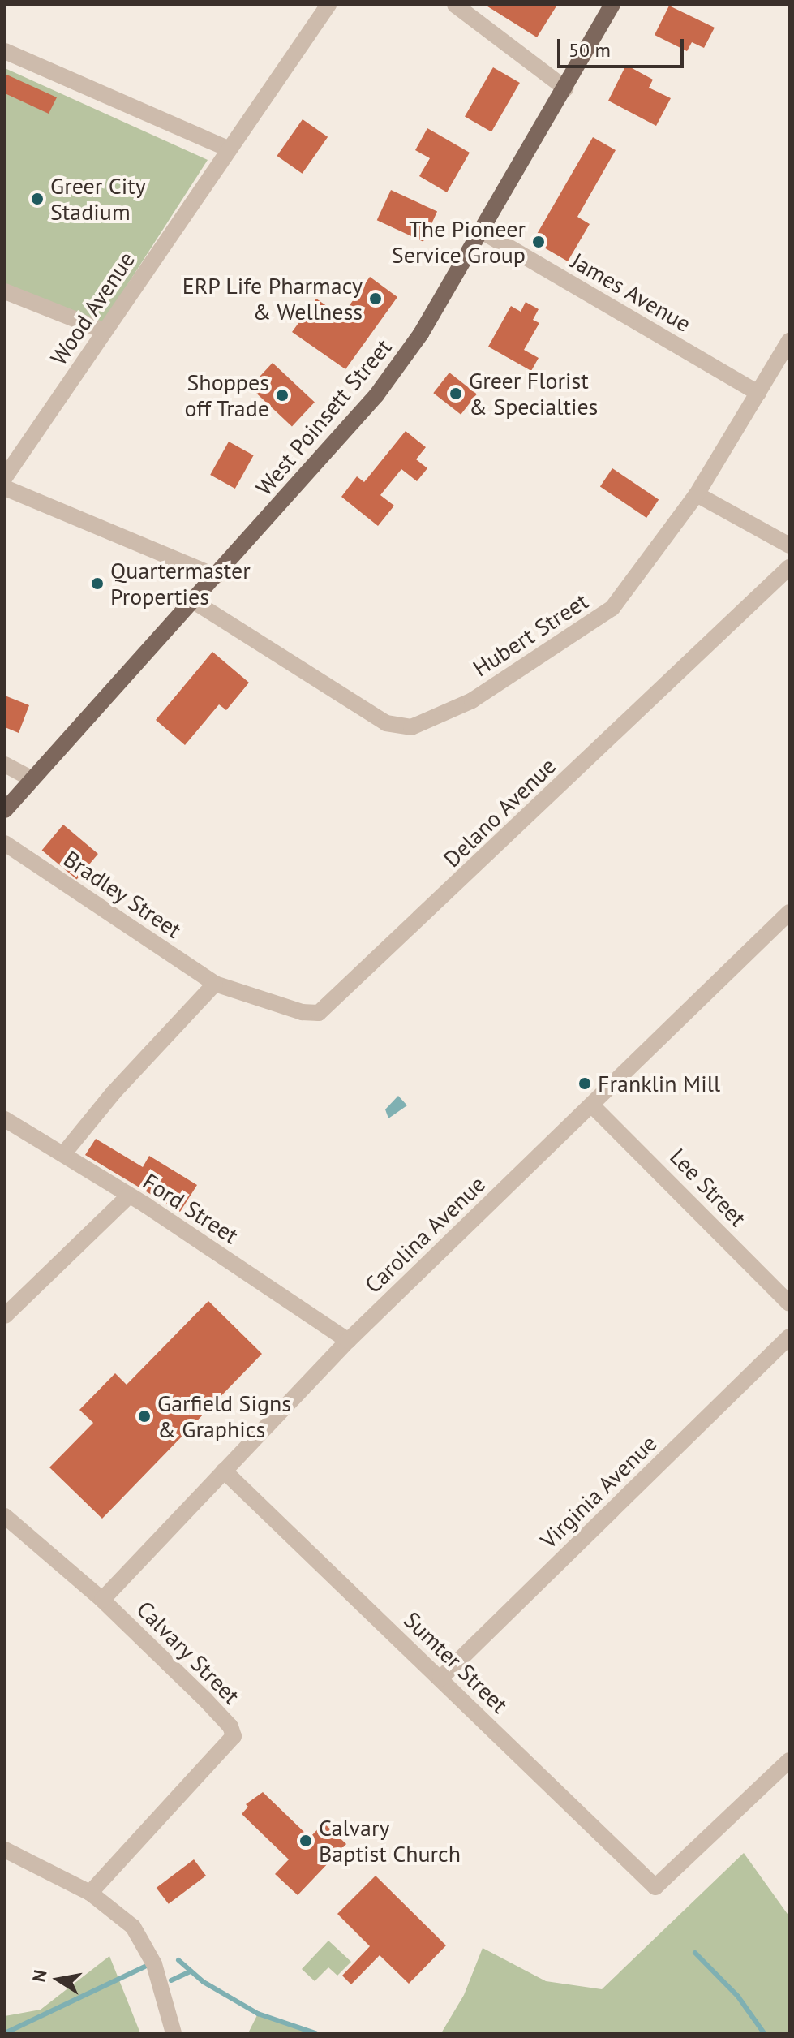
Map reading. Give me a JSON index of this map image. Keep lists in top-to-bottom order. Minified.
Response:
{"streets":{"main road":["West Poinsett Street"],"street":["James Avenue","Wood Avenue","Hubert Street","Delano Avenue","Bradley Street","Lee Street","Ford Street","Carolina Avenue","Virginia Avenue","Calvary Street","Sumter Street"]},"crossings":[["James Avenue","West Poinsett Street"],["James Avenue","Hubert Street"],["West Poinsett Street","Hubert Street"],["Delano Avenue","Bradley Street"],["Lee Street","Carolina Avenue"],["Ford Street","Carolina Avenue"],["Carolina Avenue","Calvary Street"],["Carolina Avenue","Sumter Street"],["Virginia Avenue","Sumter Street"]],"places":["Greer City Stadium","The Pioneer Service Group","ERP Life Pharmacy & Wellness","Greer Florist & Specialties","Shoppes off Trade","Quartermaster Properties","Franklin Mill","Garfield Signs & Graphics","Calvary Baptist Church"],"scale_bar":"50 m","north":"left"}
